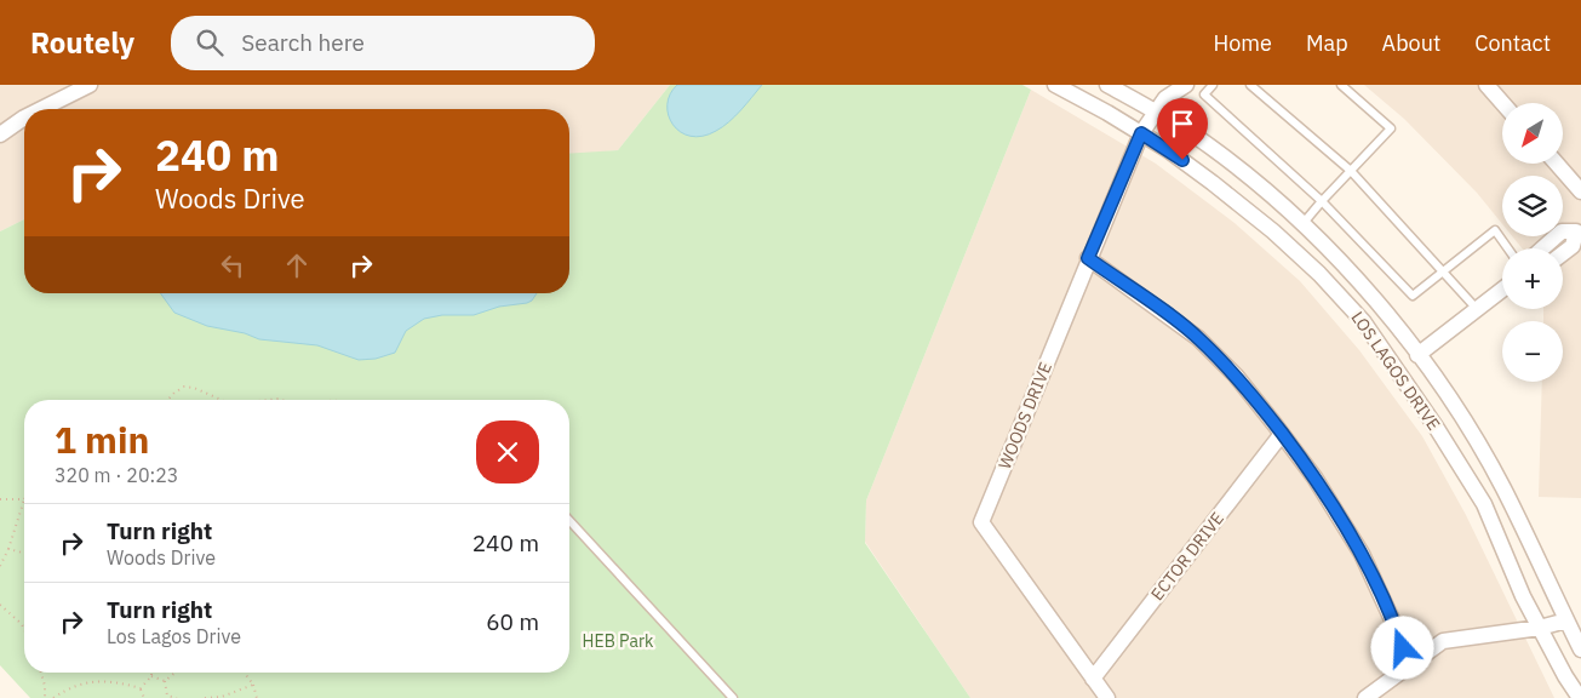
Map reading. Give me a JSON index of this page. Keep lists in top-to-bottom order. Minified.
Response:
{"streets":{"street":["LOS LAGOS DRIVE","WOODS DRIVE","ECTOR DRIVE"]},"crossings":[["LOS LAGOS DRIVE","WOODS DRIVE"],["WOODS DRIVE","ECTOR DRIVE"]],"parks":["HEB Park"],"north":"bottom left","page":{"header":"Routely","search":"Search here","nav":["Home","Map","About","Contact"],"map_buttons":["+","−"],"turn":["240 m","Woods Drive"],"heading":["1 min","320 m · 20:23"],"list":[{"name":"Turn right","note":"Woods Drive","value":"240 m"},{"name":"Turn right","note":"Los Lagos Drive","value":"60 m"}]}}
